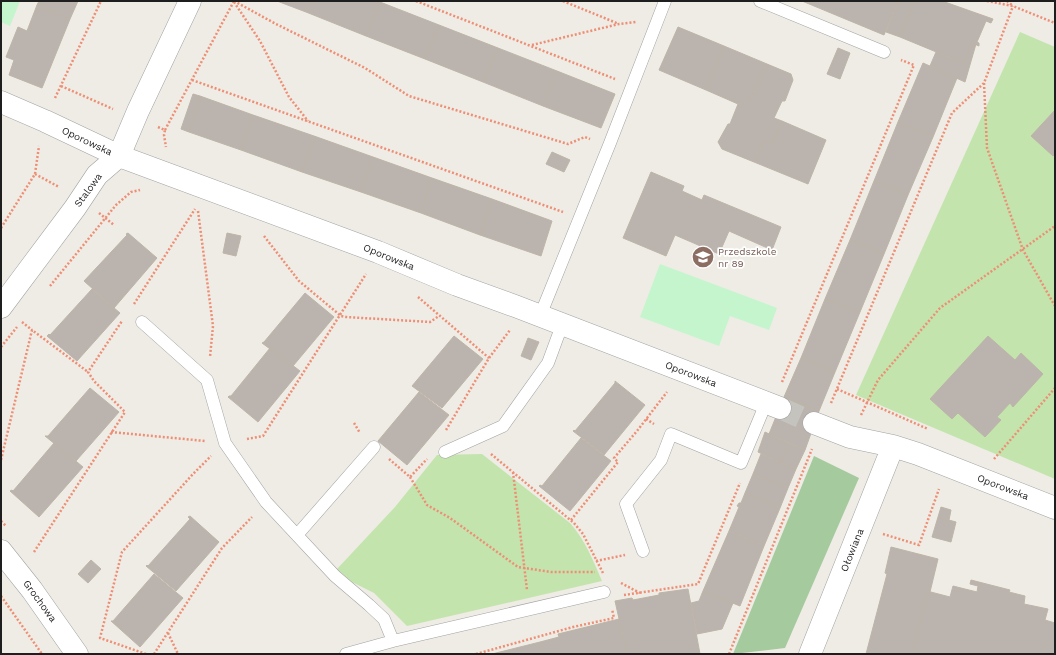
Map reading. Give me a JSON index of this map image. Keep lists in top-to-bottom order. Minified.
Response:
{"streets":{"street":["Oporowska","Stalowa","Ołowiana","Grochowa"]},"crossings":[["Oporowska","Stalowa"],["Oporowska","Ołowiana"]],"places":{"school or university":["Przedszkole nr 89"]}}
